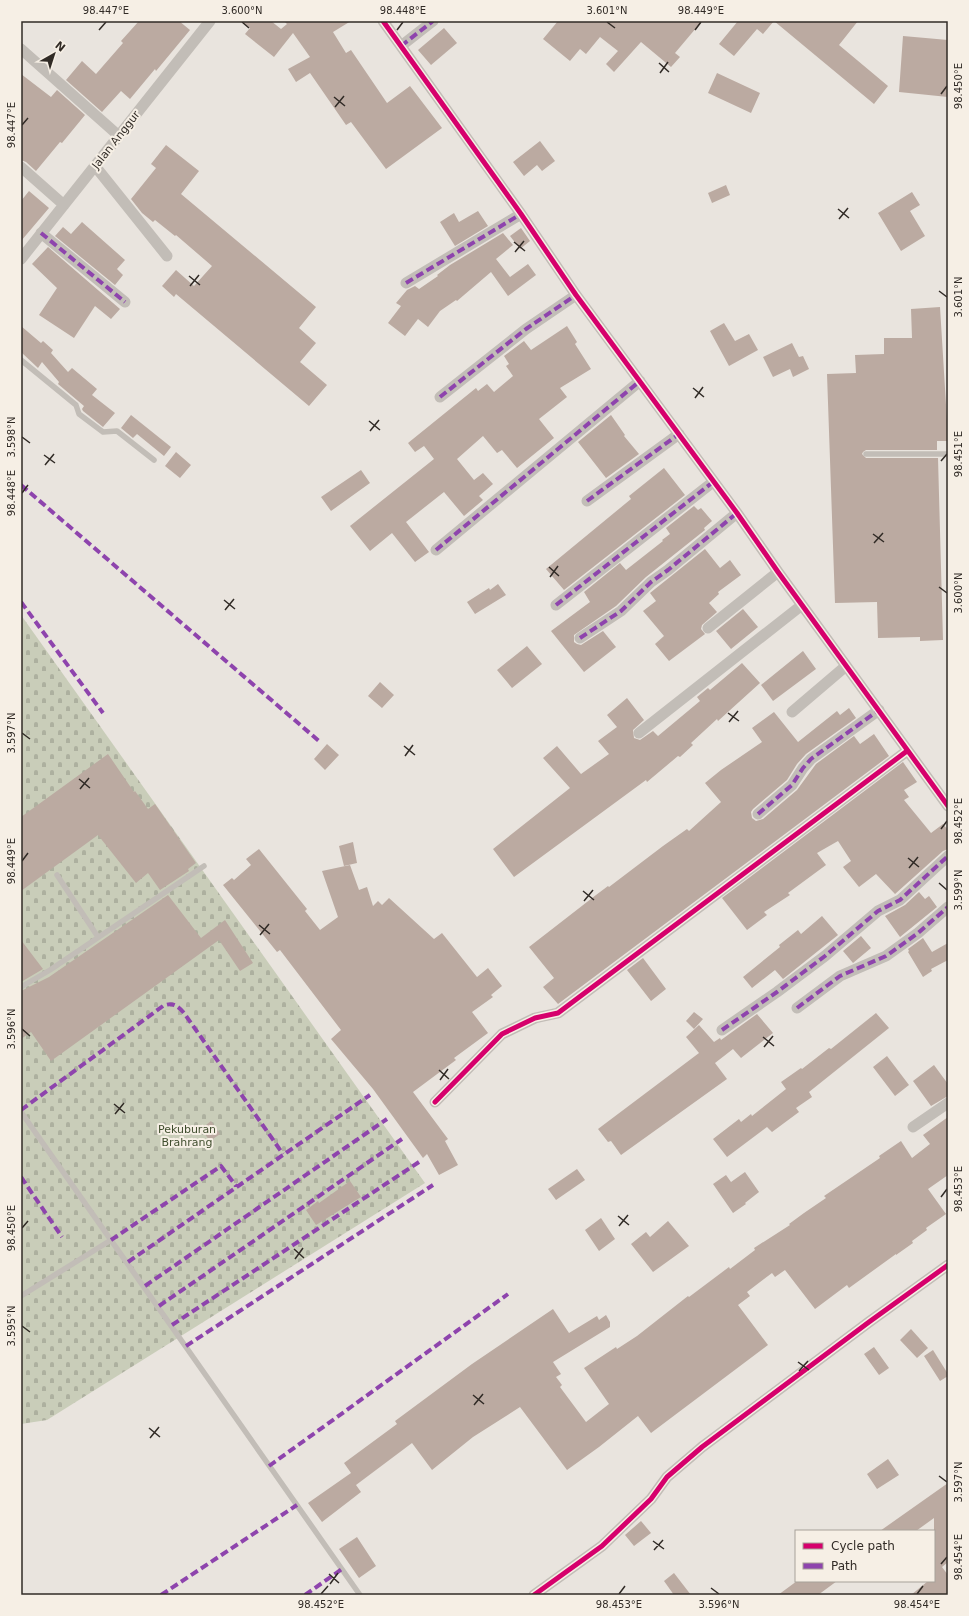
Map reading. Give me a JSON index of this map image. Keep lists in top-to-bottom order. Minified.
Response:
{"streets":{"street":["Jalan Anggur"]},"parks":["Pekuburan Brahrang"],"legend":["Cycle path","Path"],"north":"top right","coordinates":["98.447°E","3.600°N","98.448°E","3.601°N","98.449°E","98.450°E","3.598°N","98.451°E","3.597°N","98.452°E","3.599°N","3.596°N","98.453°E","3.595°N","98.454°E"]}
